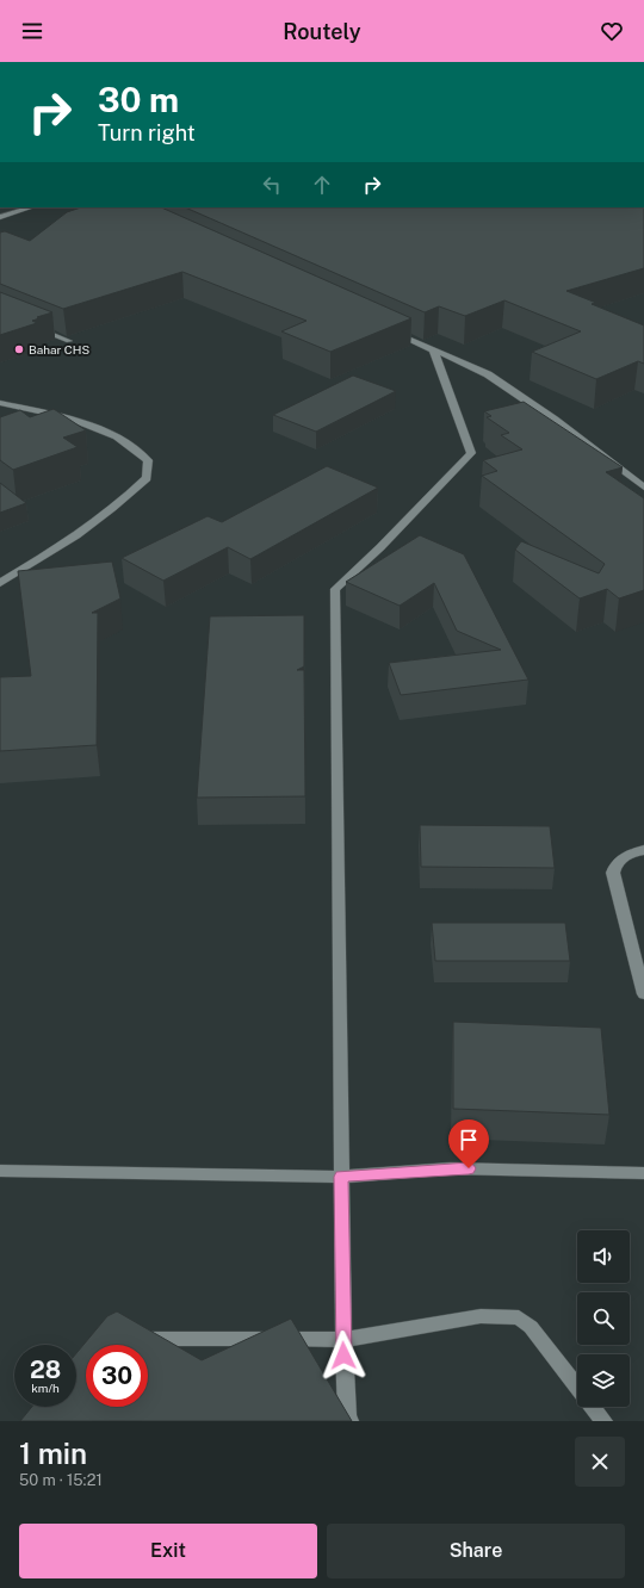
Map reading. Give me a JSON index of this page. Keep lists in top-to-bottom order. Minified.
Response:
{"places":["Bahar CHS"],"page":{"header":"Routely","turn":["30 m","Turn right"],"speed":"28 km/h","limit":"30","heading":["1 min","50 m · 15:21"],"buttons":["Exit","Share"]}}
